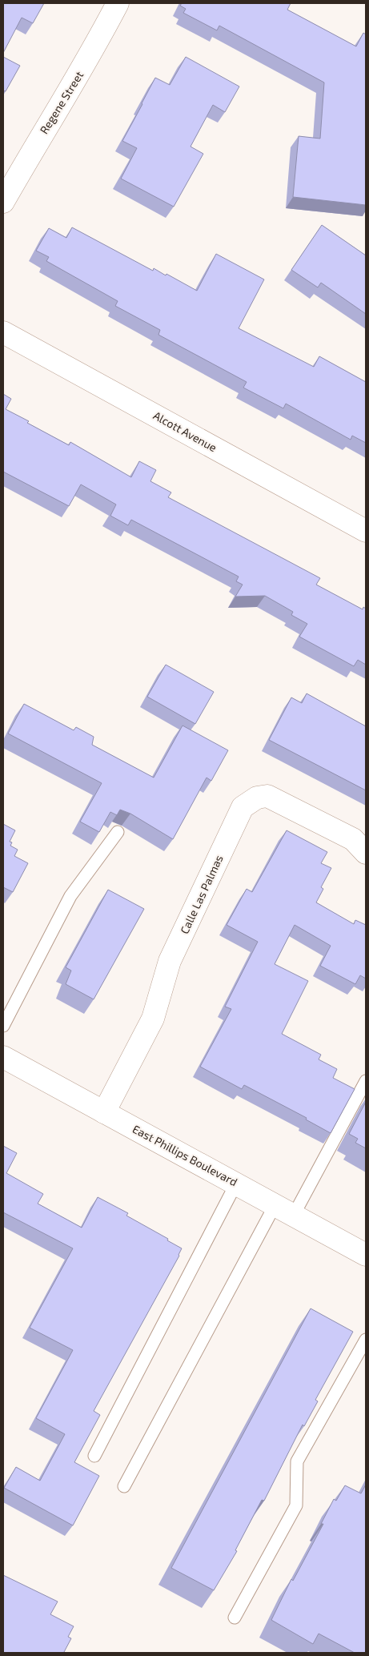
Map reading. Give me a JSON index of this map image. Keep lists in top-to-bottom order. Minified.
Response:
{"streets":{"street":["Regene Street","Alcott Avenue","Calle Las Palmas","East Phillips Boulevard"]},"crossings":[["Calle Las Palmas","East Phillips Boulevard"]]}
